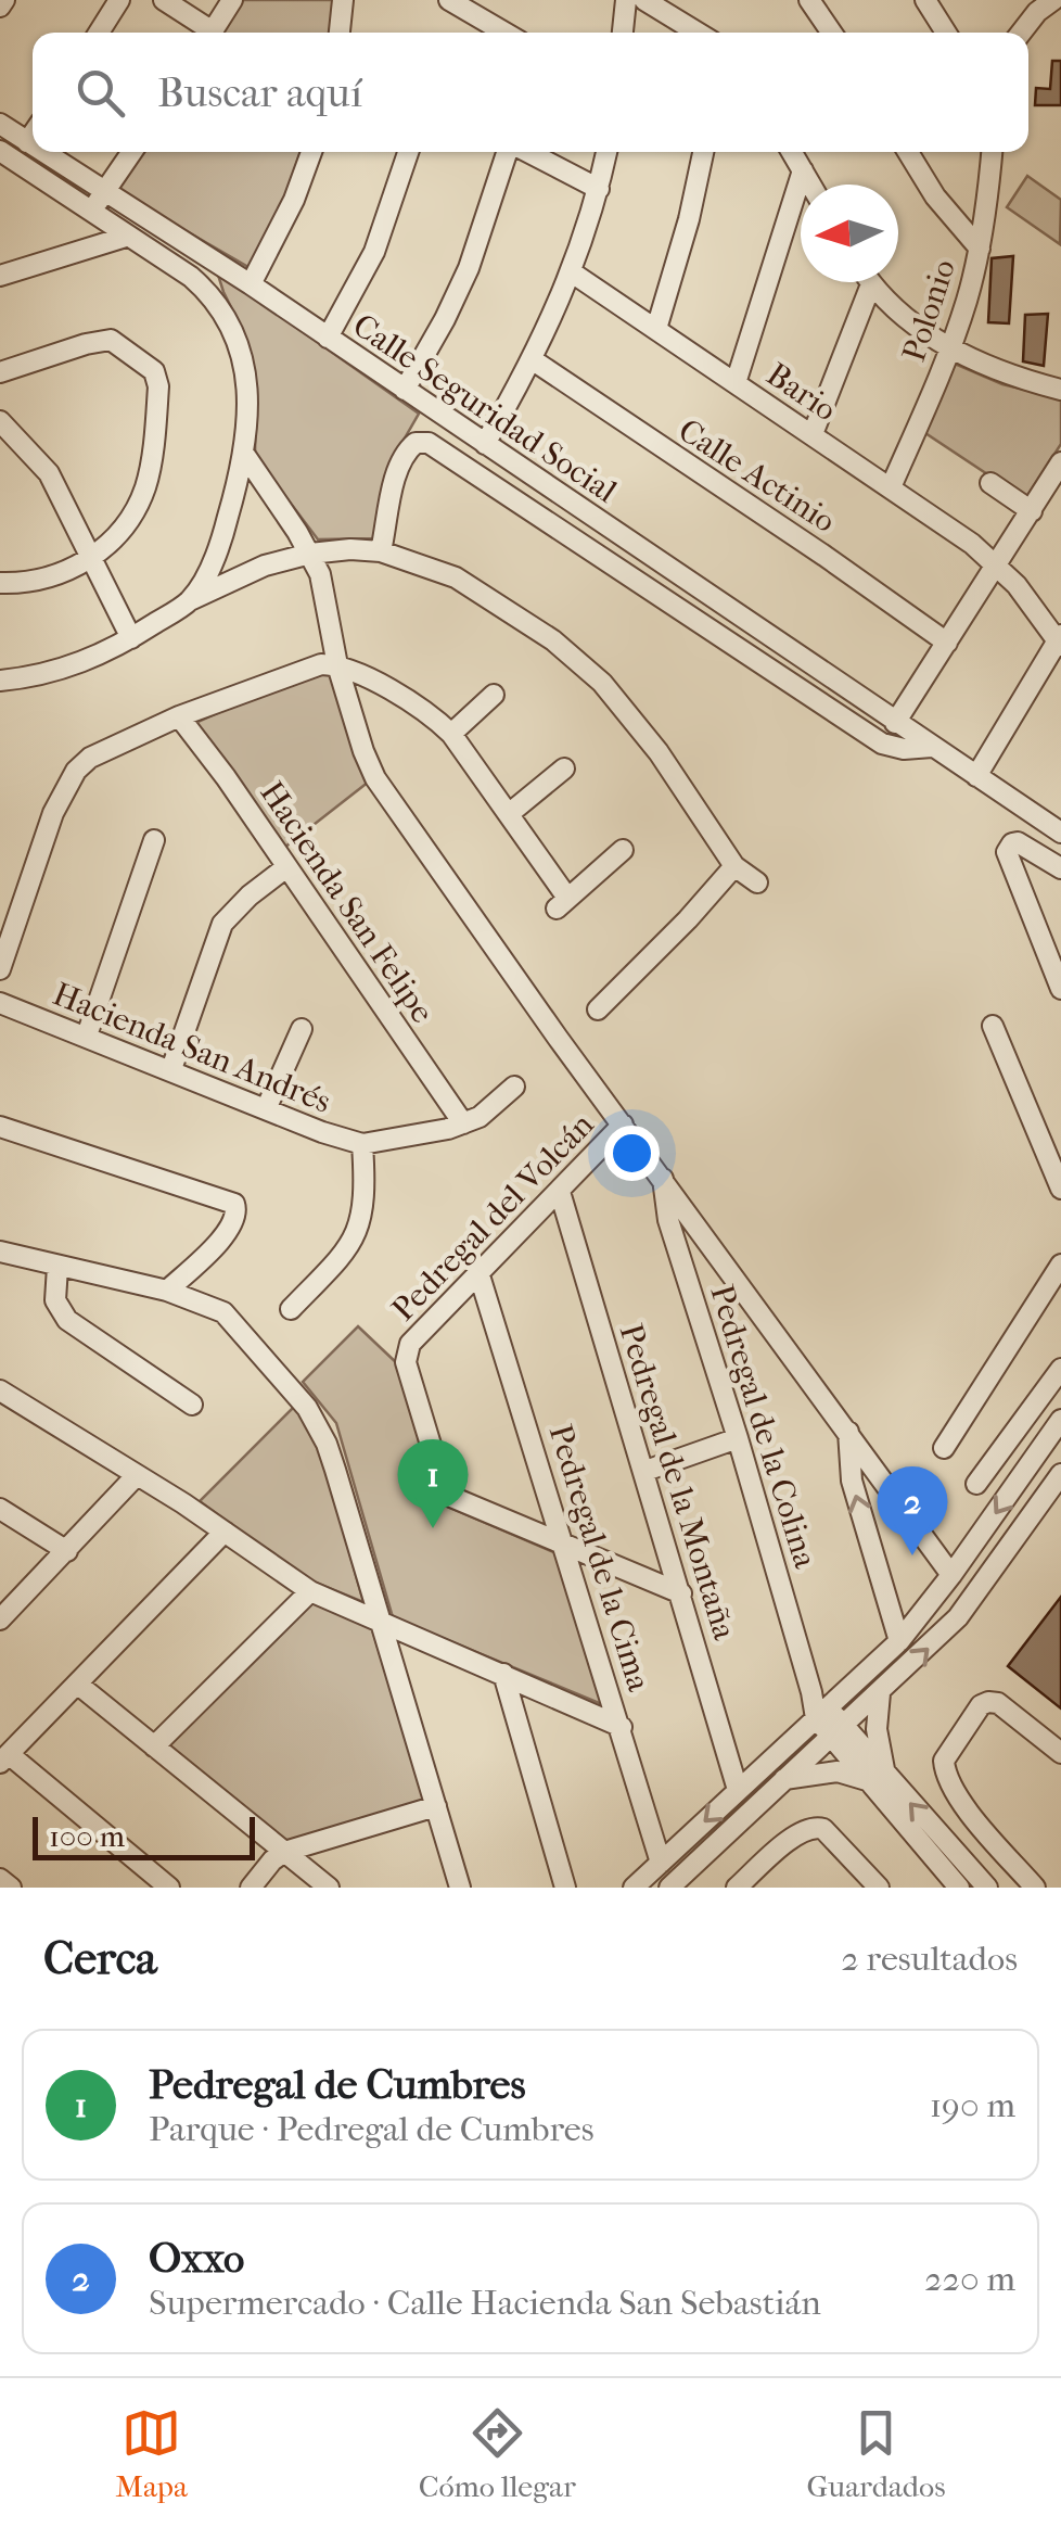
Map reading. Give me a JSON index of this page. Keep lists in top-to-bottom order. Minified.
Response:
{"streets":{"street":["Polonio","Bario","Calle Seguridad Social","Calle Actinio","Hacienda San Felipe","Hacienda San Andrés","Pedregal del Volcán","Pedregal de la Colina","Pedregal de la Montaña","Pedregal de la Cima"]},"crossings":[["Polonio","Bario"],["Pedregal del Volcán","Pedregal de la Montaña"],["Pedregal del Volcán","Pedregal de la Cima"]],"scale_bar":"100 m","north":"left","page":{"search":"Buscar aquí","pins":["1","2"],"scale":"100 m","heading":["Cerca","2 resultados"],"list":[{"mark":"1","name":"Pedregal de Cumbres","note":"Parque · Pedregal de Cumbres","value":"190 m"},{"mark":"2","name":"Oxxo","note":"Supermercado · Calle Hacienda San Sebastián","value":"220 m"}],"nav":["Mapa","Cómo llegar","Guardados"]}}
